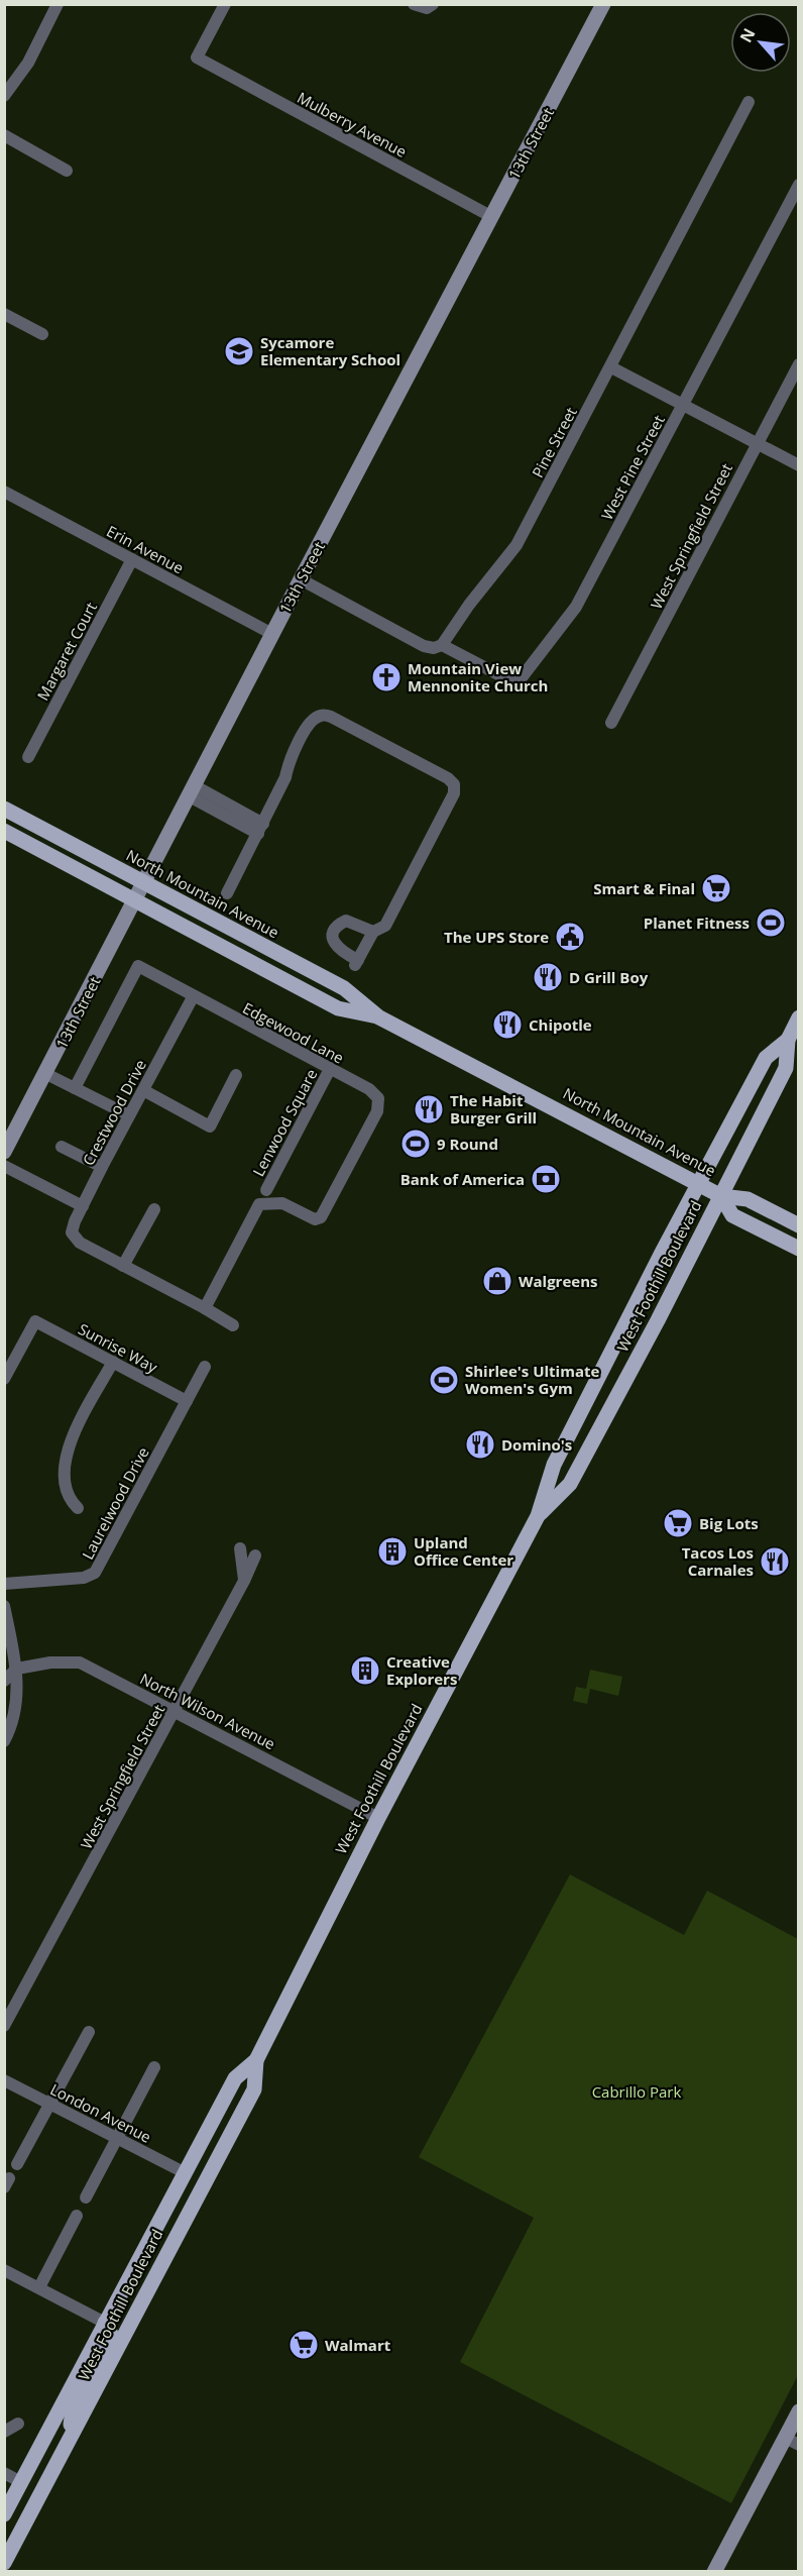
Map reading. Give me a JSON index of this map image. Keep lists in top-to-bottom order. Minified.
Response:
{"streets":{"main road":["North Mountain Avenue","West Foothill Boulevard"],"street":["Mulberry Avenue","13th Street","Pine Street","West Pine Street","West Springfield Street","Erin Avenue","Margaret Court","Edgewood Lane","Crestwood Drive","Lenwood Square","Sunrise Way","Laurelwood Drive","North Wilson Avenue","London Avenue"]},"crossings":[["Mulberry Avenue","13th Street"],["13th Street","Erin Avenue"],["13th Street","North Mountain Avenue"],["Pine Street","West Pine Street"],["West Springfield Street","North Wilson Avenue"],["Erin Avenue","Margaret Court"],["North Mountain Avenue","West Foothill Boulevard"],["Edgewood Lane","Crestwood Drive"],["Edgewood Lane","Lenwood Square"],["West Foothill Boulevard","North Wilson Avenue"],["West Foothill Boulevard","London Avenue"],["Sunrise Way","Laurelwood Drive"]],"parks":["Cabrillo Park"],"places":{"school or university":["Sycamore Elementary School"],"church":["Mountain View Mennonite Church"],"supermarket":["Smart & Final","Big Lots","Walmart"],"sports":["Planet Fitness","9 Round","Shirlee's Ultimate Women's Gym"],"public building":["The UPS Store"],"restaurant":["D Grill Boy","Chipotle","The Habit Burger Grill","Domino's","Tacos Los Carnales"],"bank":["Bank of America"],"shop":["Walgreens"],"building":["Upland Office Center","Creative Explorers"]},"north":"top left"}
